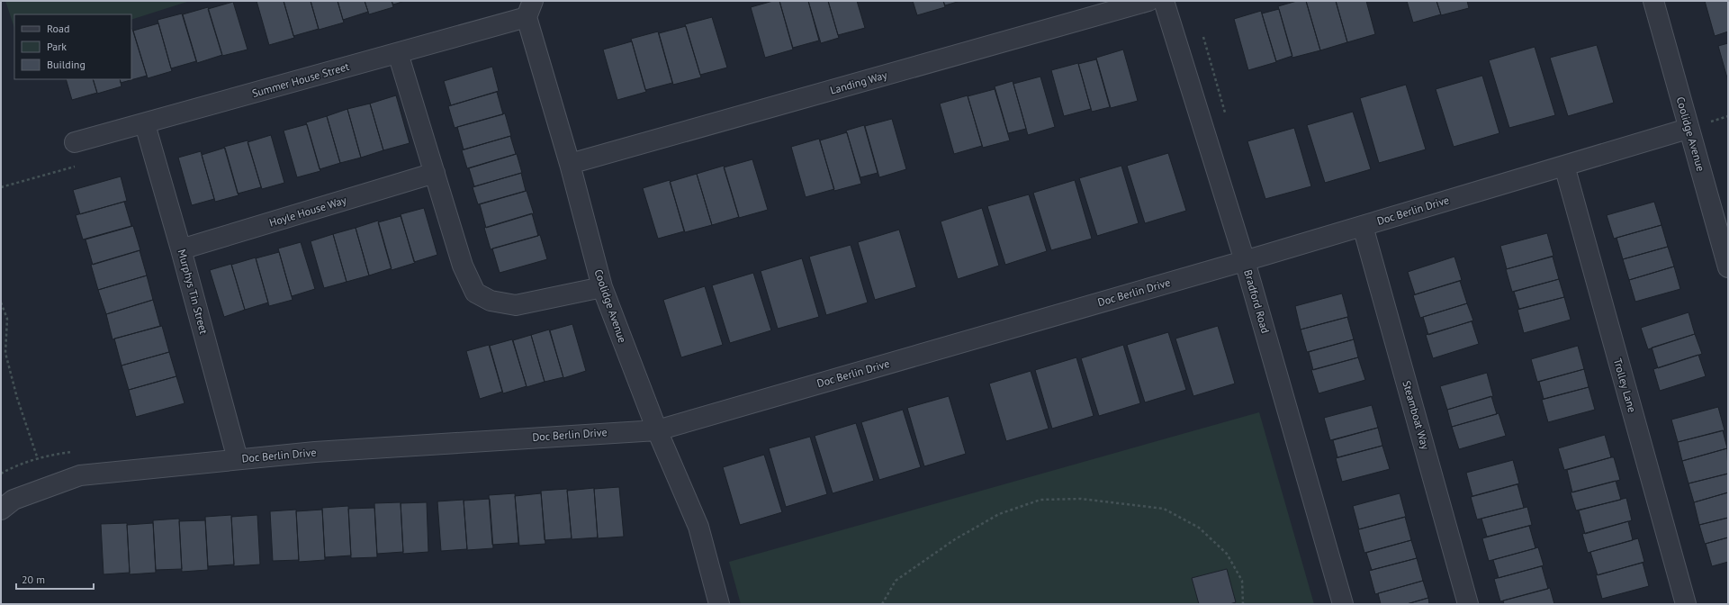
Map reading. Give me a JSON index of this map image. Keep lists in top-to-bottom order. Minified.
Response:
{"streets":{"street":["Summer House Street","Landing Way","Coolidge Avenue","Doc Berlin Drive","Hoyle House Way","Murphys Tin Street","Bradford Road","Trolley Lane","Steamboat Way"]},"crossings":[["Summer House Street","Coolidge Avenue"],["Summer House Street","Murphys Tin Street"],["Landing Way","Coolidge Avenue"],["Coolidge Avenue","Doc Berlin Drive"],["Doc Berlin Drive","Murphys Tin Street"],["Doc Berlin Drive","Bradford Road"],["Doc Berlin Drive","Trolley Lane"],["Doc Berlin Drive","Steamboat Way"],["Hoyle House Way","Murphys Tin Street"]],"legend":["Road","Park","Building"],"scale_bar":"20 m"}
